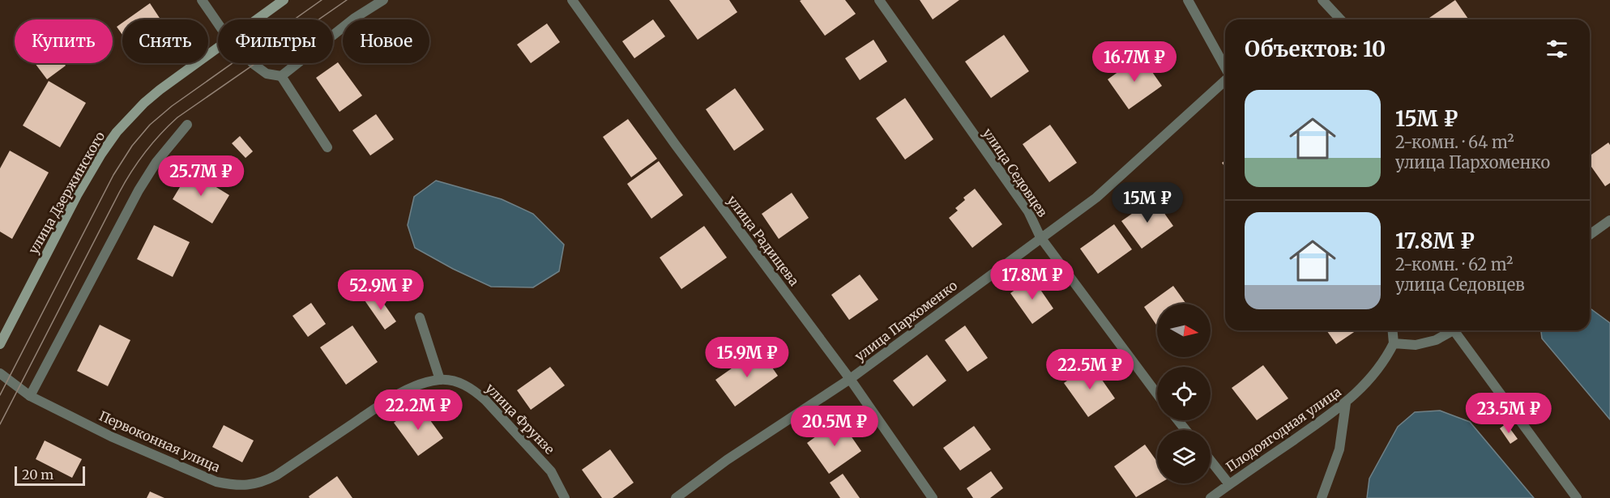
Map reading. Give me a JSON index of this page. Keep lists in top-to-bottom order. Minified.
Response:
{"streets":{"main road":["улица Дзержинского"],"street":["улица Седовцев","улица Радищева","улица Пархоменко","улица Фрунзе","Плодоягодная улица","Первоконная улица"]},"crossings":[["улица Седовцев","улица Пархоменко"],["улица Радищева","улица Пархоменко"],["улица Фрунзе","Первоконная улица"]],"scale_bar":"20 m","north":"right","page":{"chip":["Купить","Снять","Фильтры","Новое"],"heading":"Объектов: 10","price":["16.7M ₽","25.7M ₽","15M ₽","17.8M ₽","52.9M ₽","15.9M ₽","22.5M ₽","22.2M ₽","23.5M ₽","20.5M ₽"],"list":[{"name":"15M ₽","note":"2-комн. · 64 m² · улица Пархоменко"},{"name":"17.8M ₽","note":"2-комн. · 62 m² · улица Седовцев"}],"scale":"20 m"}}
